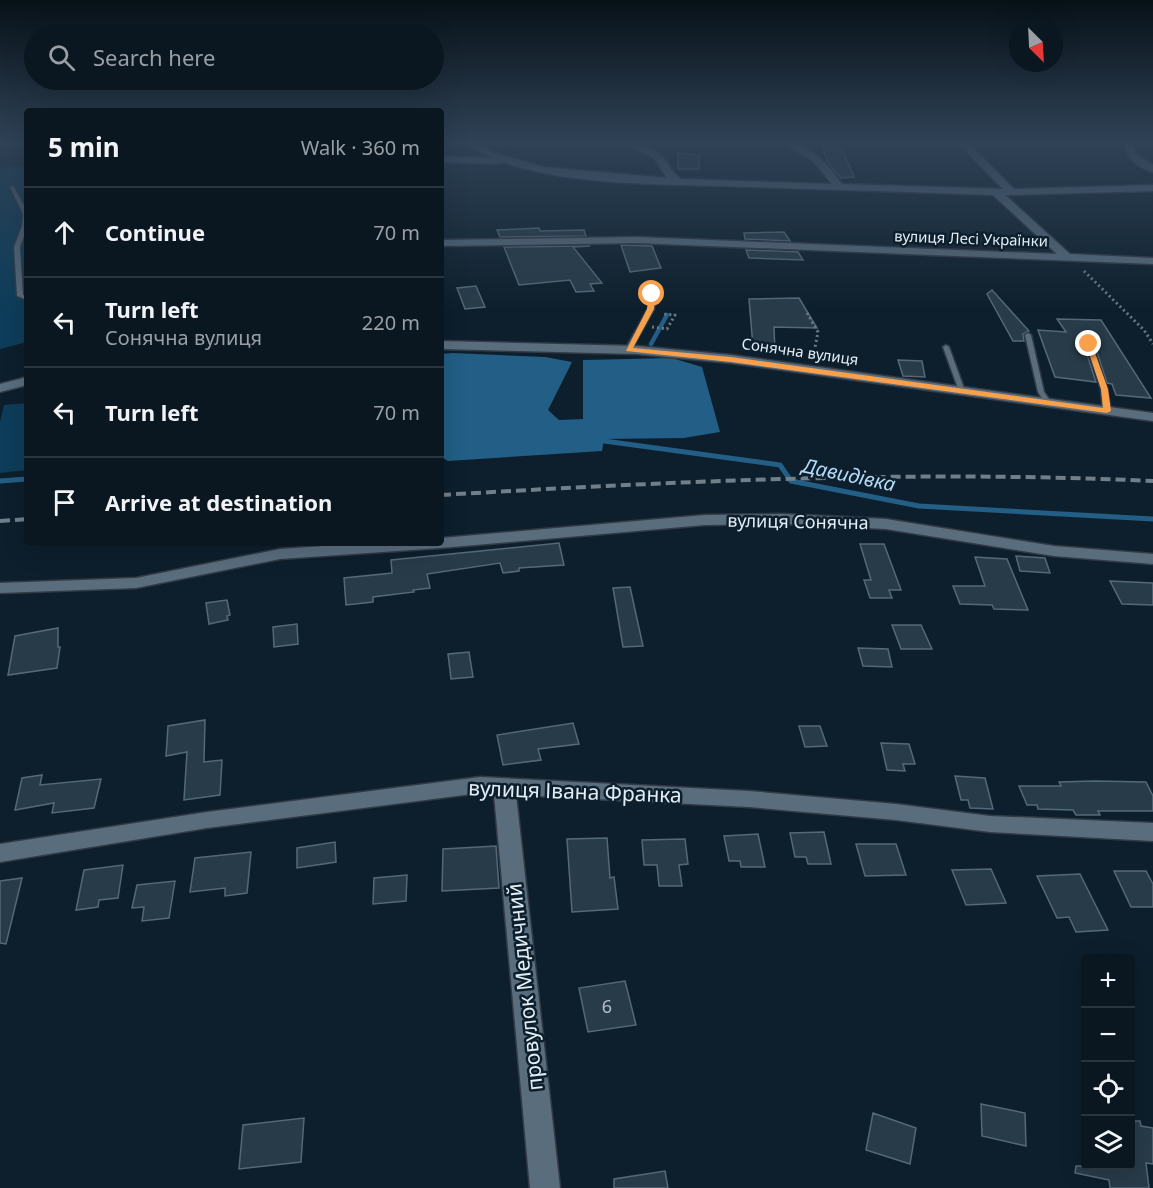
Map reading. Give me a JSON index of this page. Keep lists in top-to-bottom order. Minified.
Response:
{"streets":{"street":["вулиця Лесі Українки","Сонячна вулиця","вулиця Сонячна","вулиця Івана Франка","провулок Медичний"]},"crossings":[["вулиця Івана Франка","провулок Медичний"]],"water":["Давидівка"],"house_numbers":["6"],"north":"bottom right","page":{"search":"Search here","heading":["5 min","Walk · 360 m"],"list":[["Continue","70 m"],["Turn left","Сонячна вулиця","220 m"],["Turn left","70 m"],"Arrive at destination"],"map_buttons":["+","−"]}}
